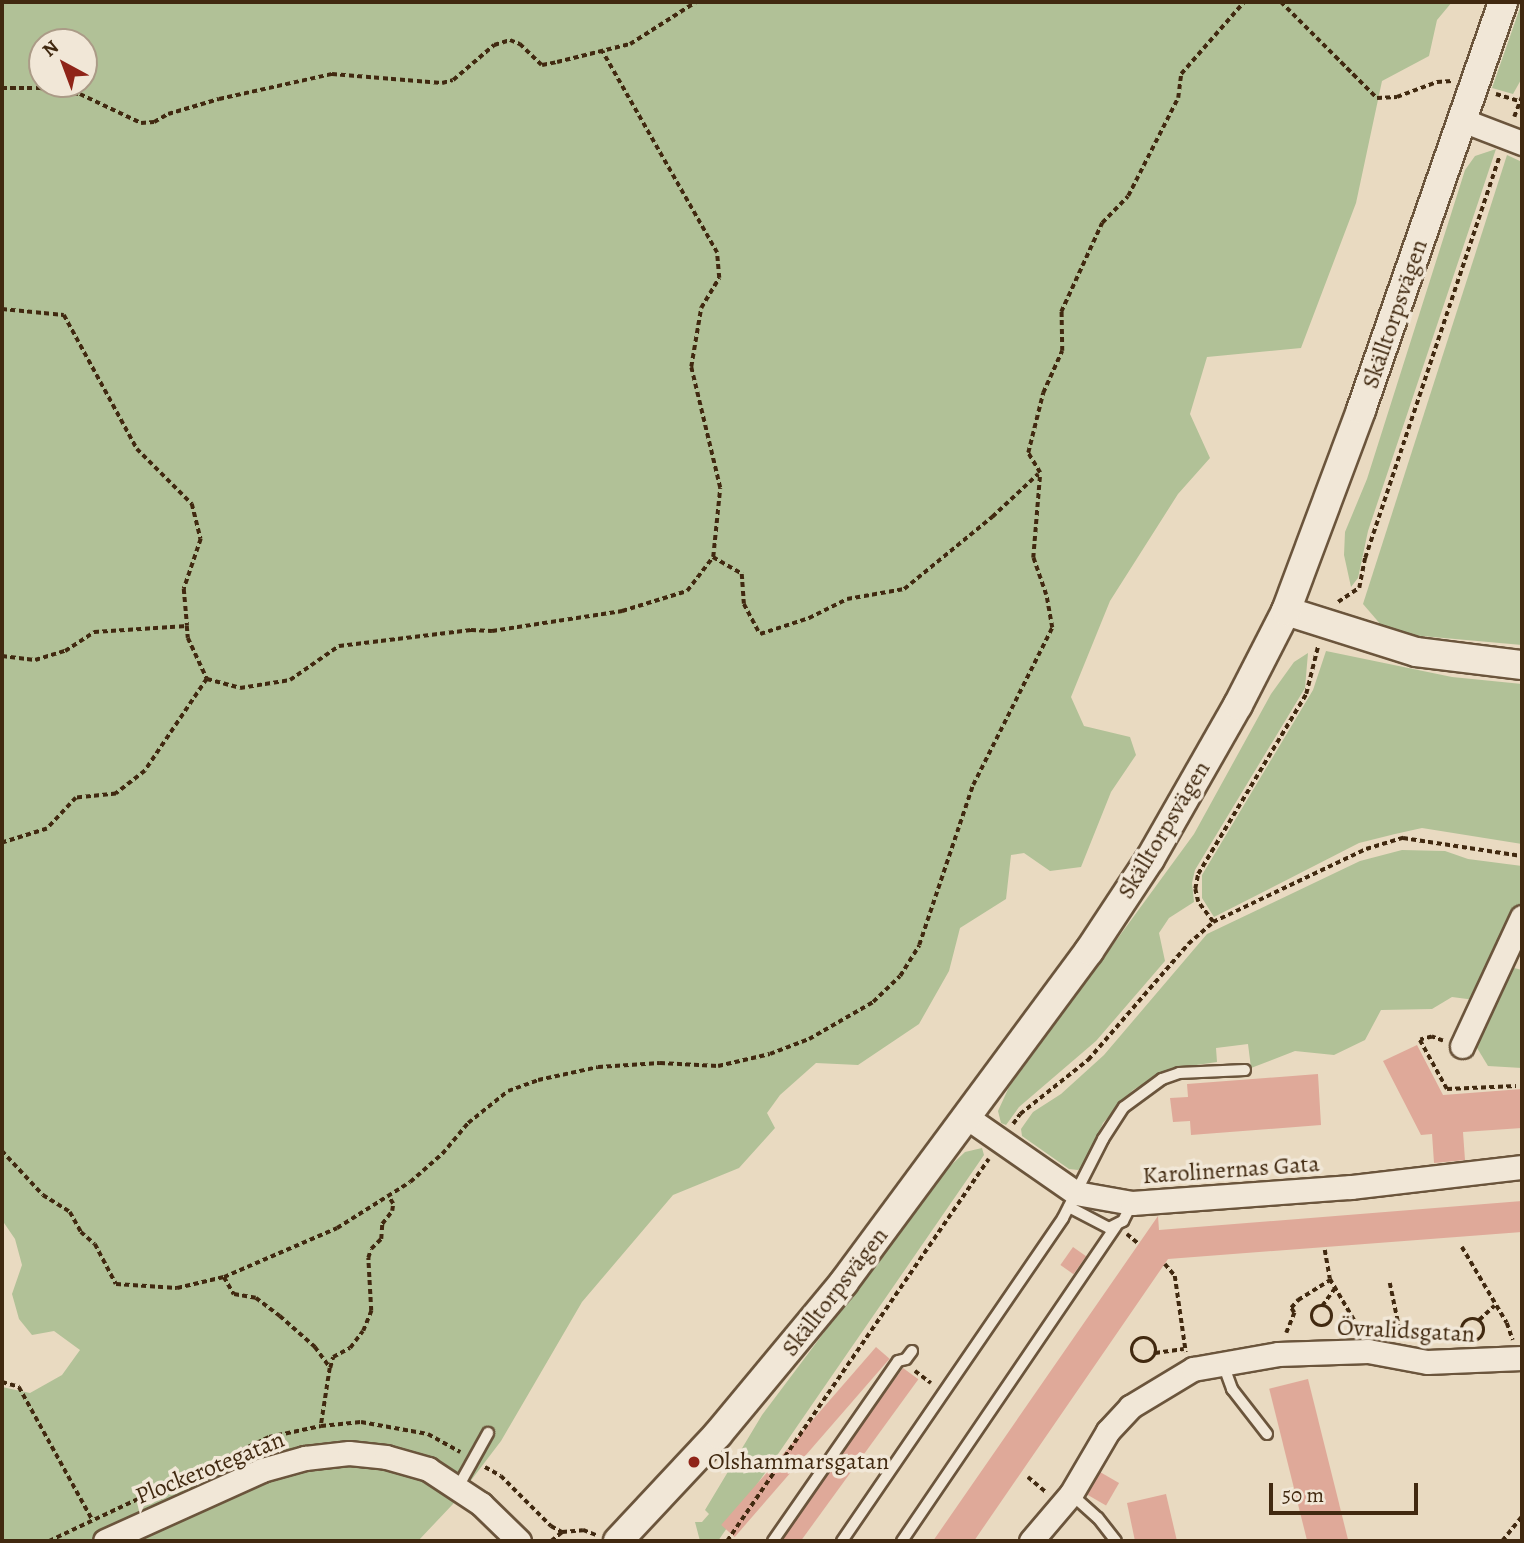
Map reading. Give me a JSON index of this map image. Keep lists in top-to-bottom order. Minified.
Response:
{"streets":{"street":["Skälltorpsvägen","Karolinernas Gata","Övralidsgatan","Plockerotegatan"]},"crossings":[["Skälltorpsvägen","Karolinernas Gata"]],"places":["Olshammarsgatan"],"scale_bar":"50 m","north":"top left"}
